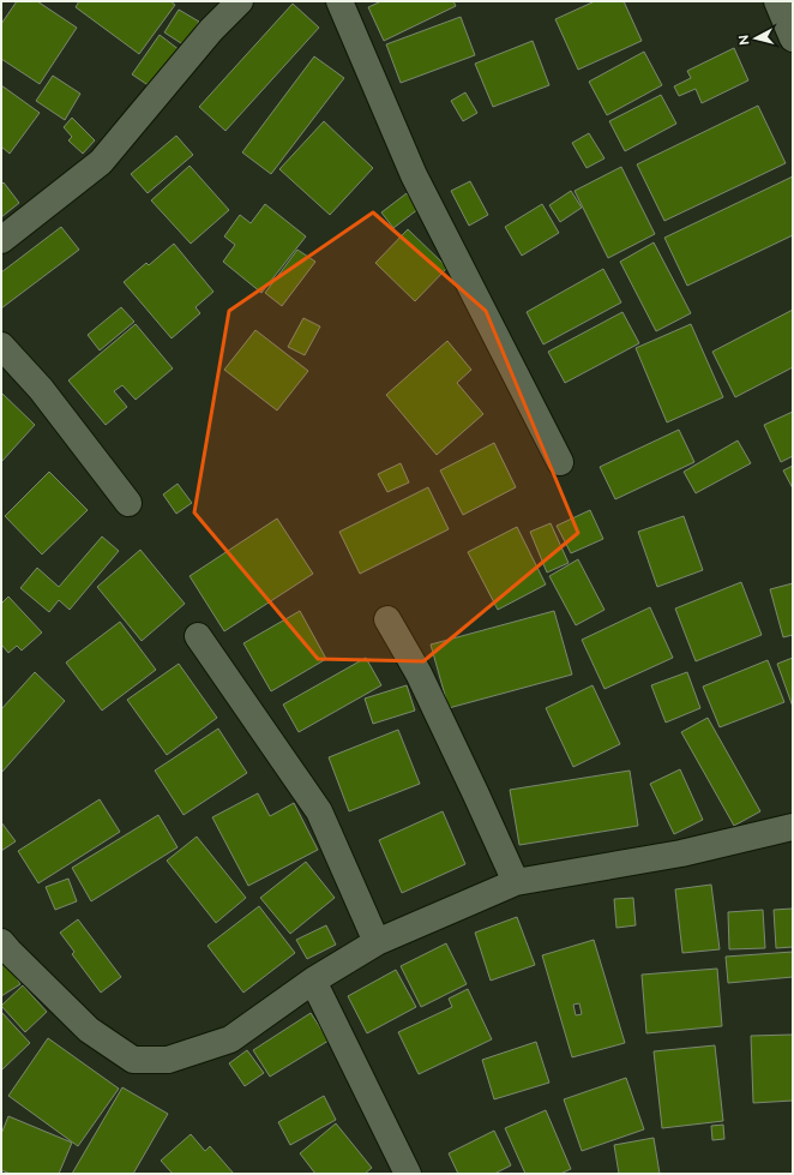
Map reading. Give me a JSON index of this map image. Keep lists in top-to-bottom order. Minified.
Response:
{"north":"left"}
